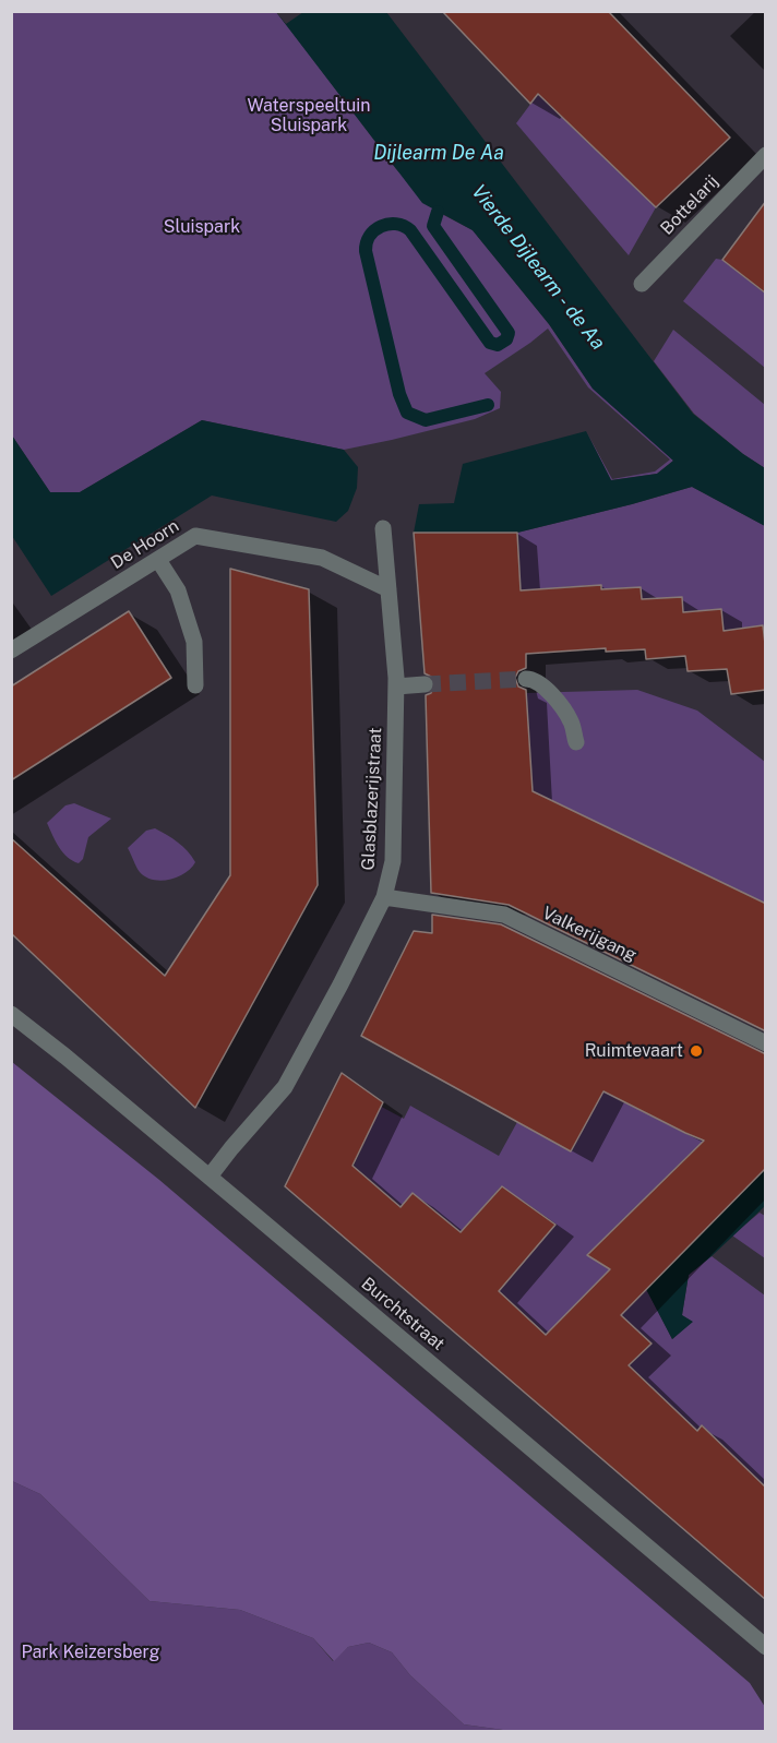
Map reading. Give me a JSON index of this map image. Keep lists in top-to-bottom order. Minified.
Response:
{"streets":{"street":["Bottelarij","De Hoorn","Glasblazerijstraat","Valkerijgang","Burchtstraat"]},"crossings":[["De Hoorn","Glasblazerijstraat"],["Glasblazerijstraat","Valkerijgang"],["Glasblazerijstraat","Burchtstraat"]],"water":["Dijlearm De Aa","Vierde Dijlearm - de Aa"],"parks":["Waterspeeltuin Sluispark","Sluispark","Park Keizersberg"],"places":["Ruimtevaart"]}
